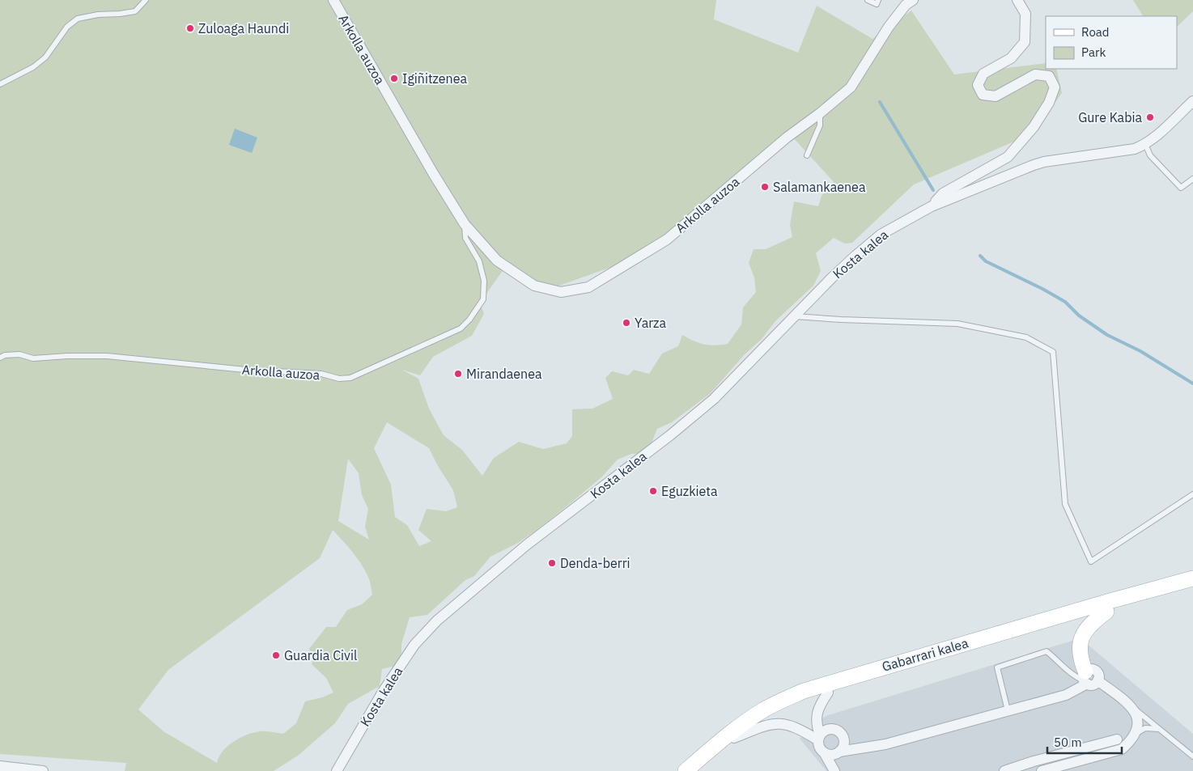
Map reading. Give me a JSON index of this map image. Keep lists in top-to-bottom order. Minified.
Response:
{"streets":{"main road":["Gabarrari kalea"],"street":["Arkolla auzoa","Kosta kalea"]},"places":["Zuloaga Haundi","Igiñitzenea","Gure Kabia","Salamankaenea","Yarza","Mirandaenea","Eguzkieta","Denda-berri","Guardia Civil"],"legend":["Road","Park"],"scale_bar":"50 m"}
